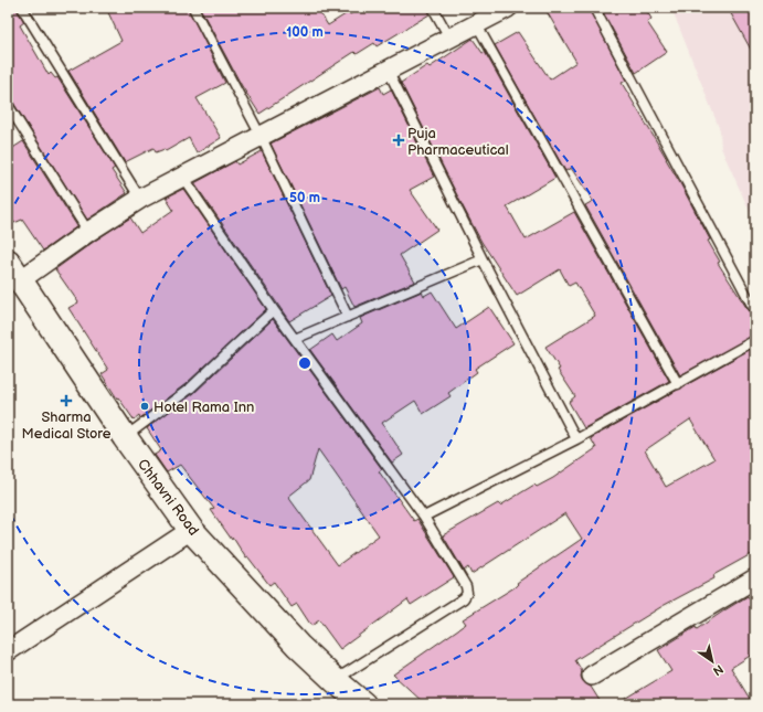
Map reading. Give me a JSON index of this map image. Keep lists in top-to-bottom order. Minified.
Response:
{"streets":{"main road":["Chhavni Road"]},"places":{"health":["Puja Pharmaceutical","Sharma Medical Store"],"other":["Hotel Rama Inn"]},"north":"bottom right","rings":["100 m","50 m"]}
